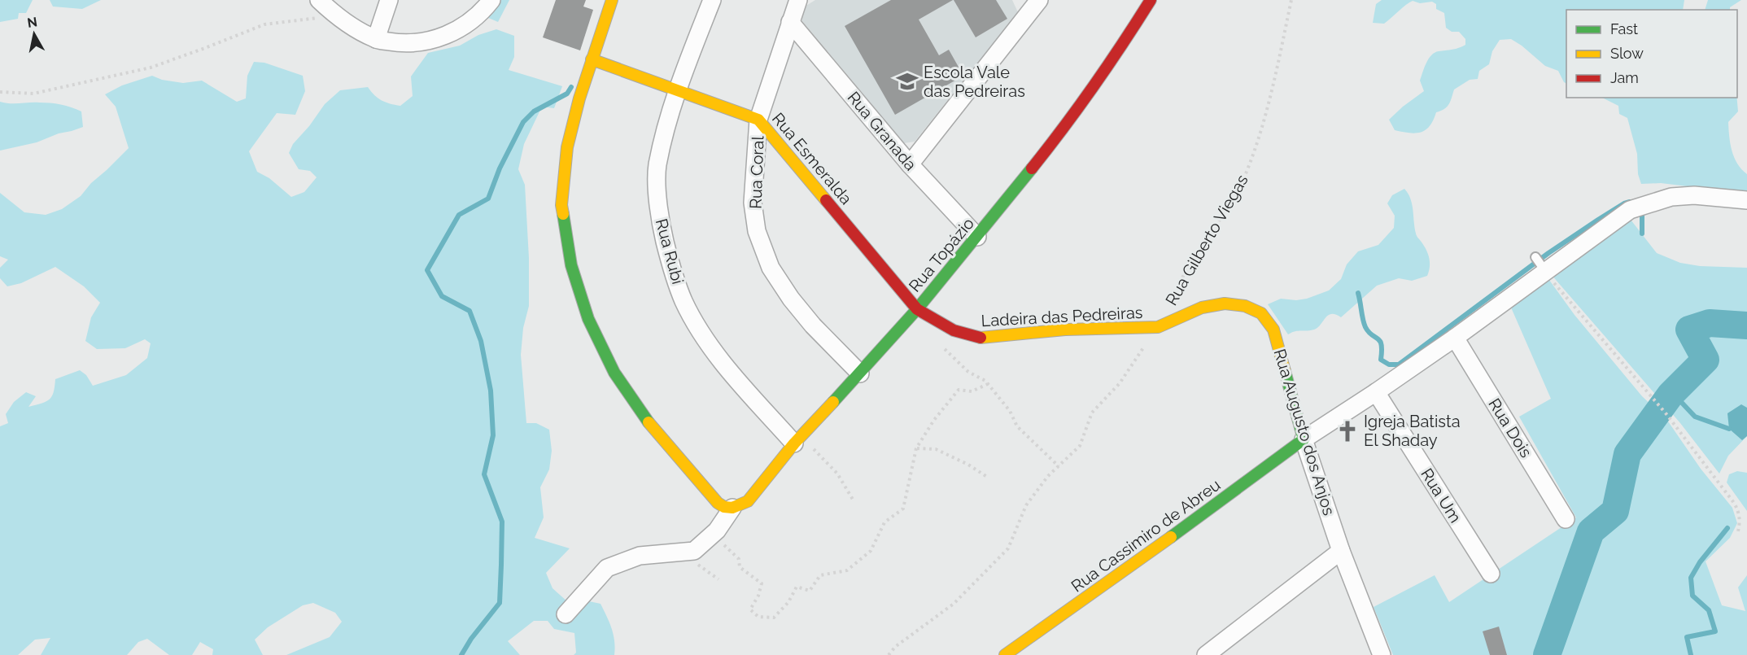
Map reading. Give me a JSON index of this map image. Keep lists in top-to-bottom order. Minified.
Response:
{"streets":{"street":["Rua Granada","Rua Esmeralda","Rua Coral","Rua Rubi","Rua Topázio","Ladeira das Pedreiras","Rua Dois","Rua Augusto dos Anjos","Rua Um","Rua Cassimiro de Abreu"],"path":["Rua Gilberto Viegas"]},"crossings":[["Rua Granada","Rua Coral"],["Rua Granada","Rua Topázio"],["Rua Esmeralda","Rua Coral"],["Rua Esmeralda","Rua Rubi"],["Rua Esmeralda","Rua Topázio"],["Rua Esmeralda","Ladeira das Pedreiras"],["Rua Coral","Rua Topázio"],["Rua Rubi","Rua Topázio"],["Rua Topázio","Ladeira das Pedreiras"],["Ladeira das Pedreiras","Rua Augusto dos Anjos"],["Rua Augusto dos Anjos","Rua Cassimiro de Abreu"]],"places":{"school or university":["Escola Vale das Pedreiras"],"church":["Igreja Batista El Shaday"]},"legend":["Fast","Slow","Jam"],"north":"top"}
